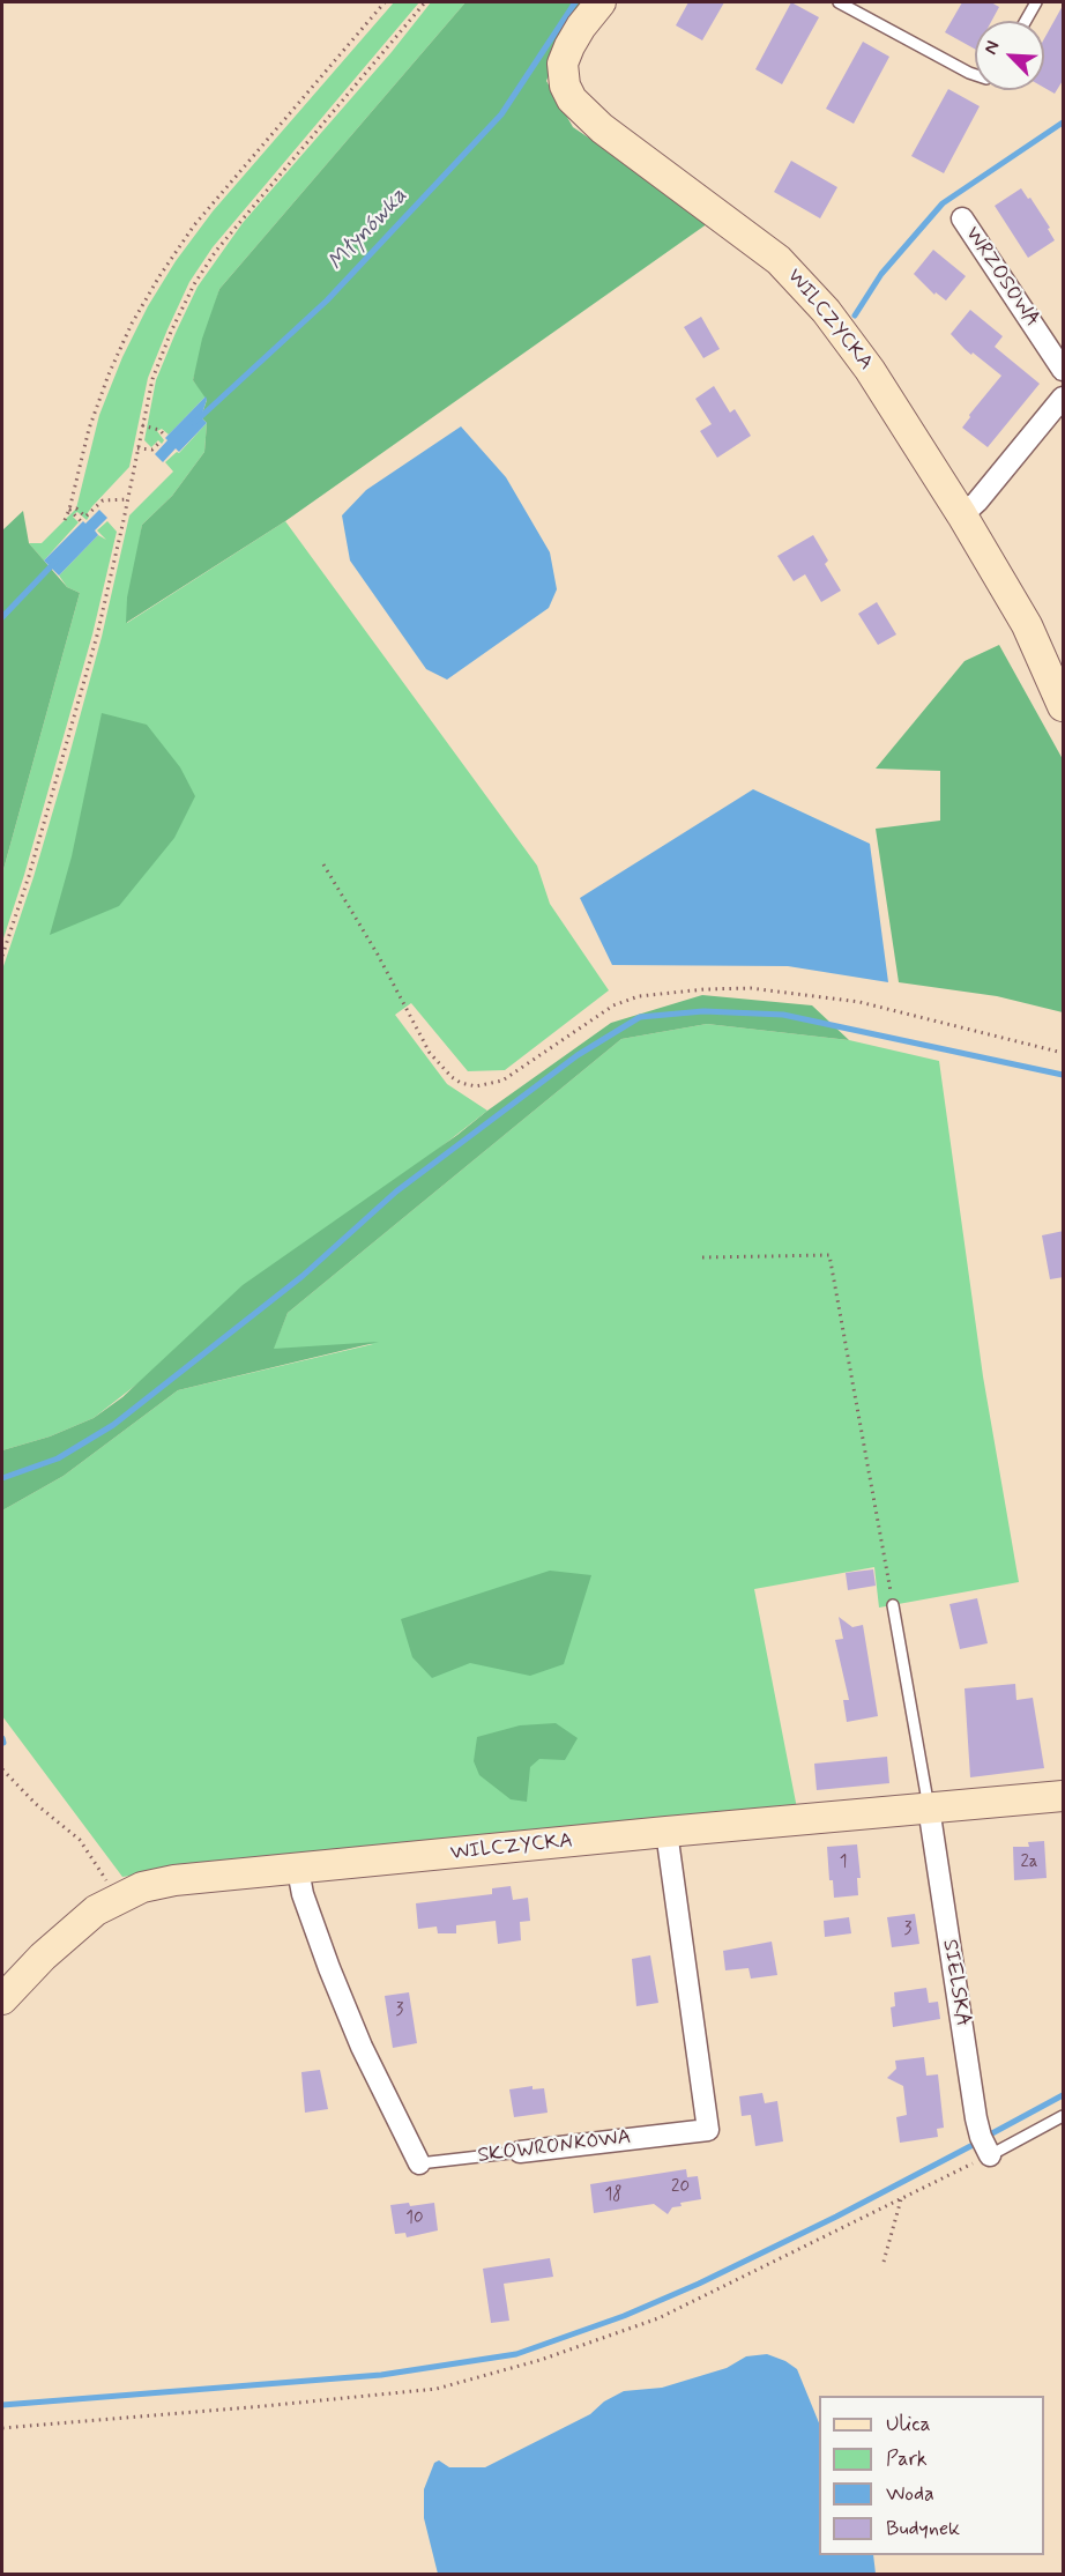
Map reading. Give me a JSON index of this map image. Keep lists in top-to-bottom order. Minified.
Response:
{"streets":{"street":["WRZOSOWA","WILCZYCKA","SIELSKA","SKOWRONKOWA"]},"crossings":[["WILCZYCKA","SIELSKA"],["WILCZYCKA","SKOWRONKOWA"]],"water":["Młynówka"],"house_numbers":["1","2a","3","3","20","18","10"],"legend":["Ulica","Park","Woda","Budynek"],"north":"top left"}
